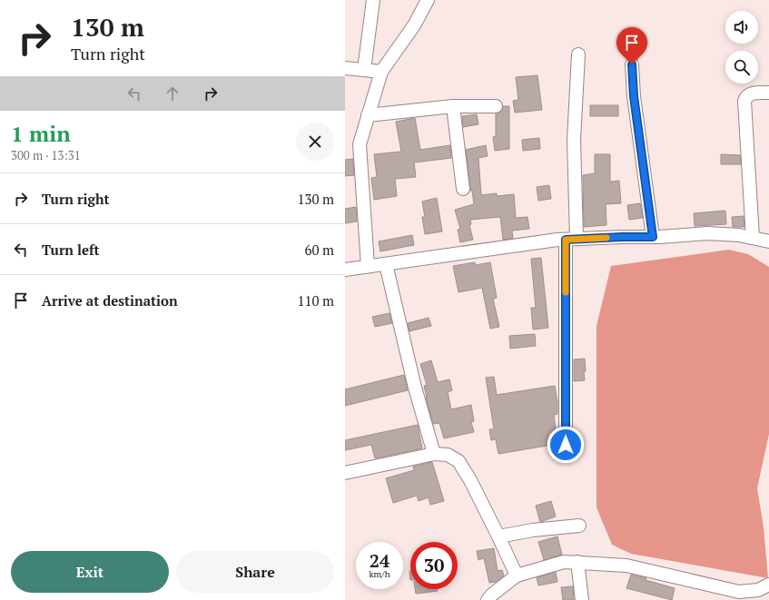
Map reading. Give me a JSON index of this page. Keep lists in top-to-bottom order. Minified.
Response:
{"page":{"turn":["130 m","Turn right"],"heading":["1 min","300 m · 13:31"],"list":[{"name":"Turn right","value":"130 m"},{"name":"Turn left","value":"60 m"},{"name":"Arrive at destination","value":"110 m"}],"speed":"24 km/h","limit":"30","buttons":["Exit","Share"]}}
